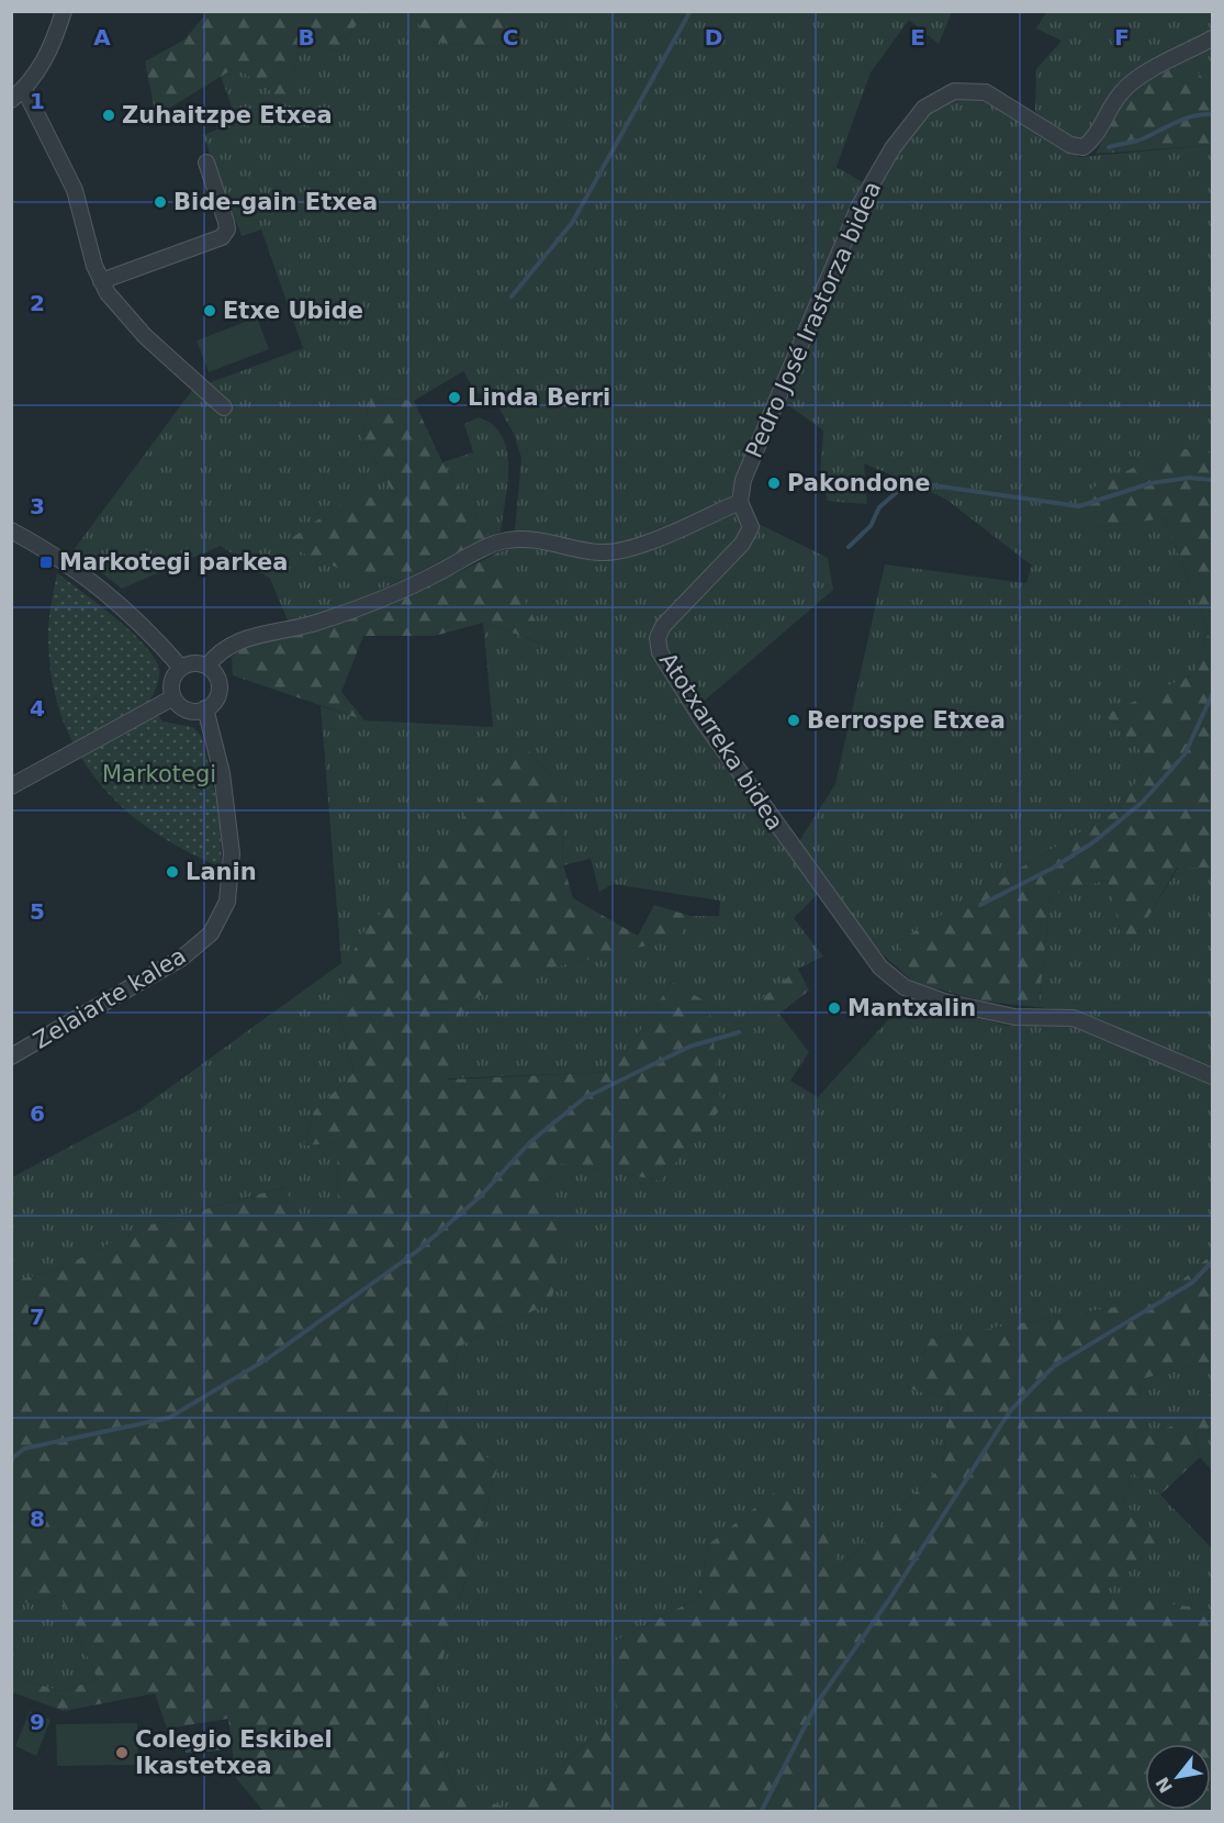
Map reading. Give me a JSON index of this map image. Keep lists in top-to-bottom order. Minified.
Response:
{"streets":{"street":["Pedro José Irastorza bidea","Atotxarreka bidea","Zelaiarte kalea"]},"crossings":[["Pedro José Irastorza bidea","Atotxarreka bidea"]],"parks":["Markotegi"],"places":{"other":["Zuhaitzpe Etxea","Bide-gain Etxea","Etxe Ubide","Linda Berri","Pakondone","Berrospe Etxea","Lanin","Mantxalin","Colegio Eskibel Ikastetxea"],"transit":["Markotegi parkea"]},"north":"bottom left","grid":{"columns":["A","B","C","D","E","F"],"rows":["1","2","3","4","5","6","7","8","9"]}}
